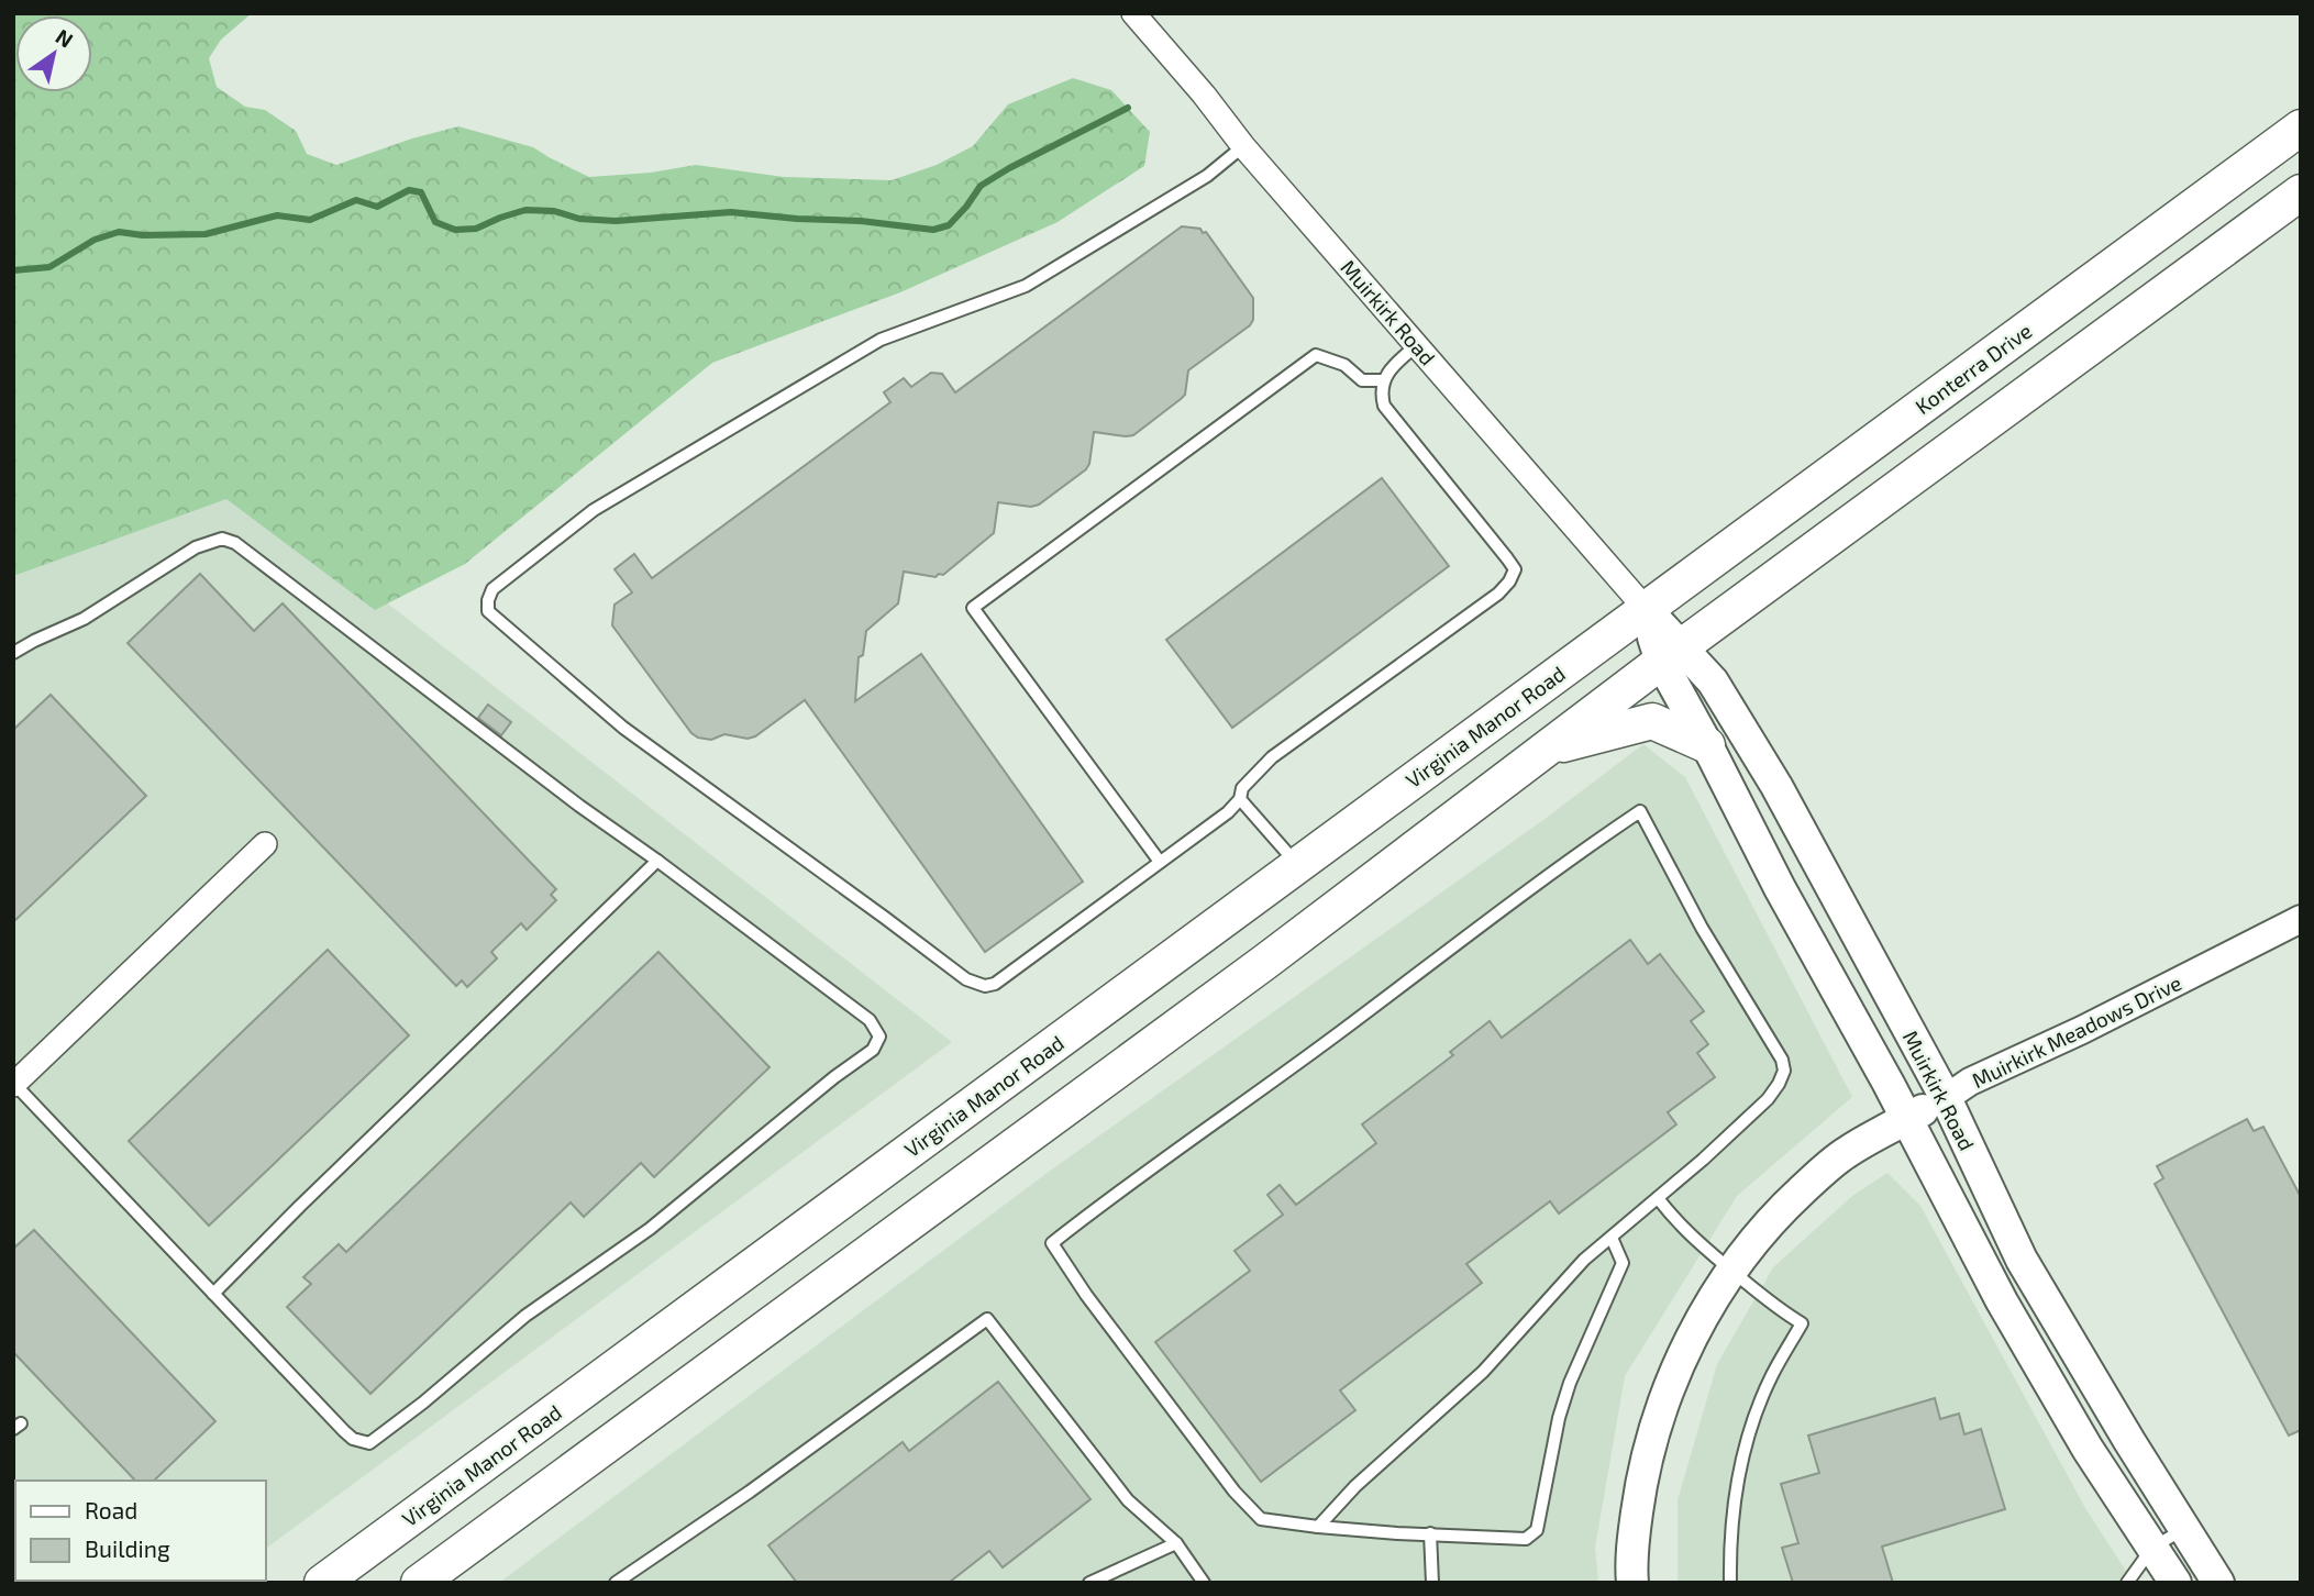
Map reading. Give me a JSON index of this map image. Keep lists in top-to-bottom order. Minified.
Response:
{"streets":{"main road":["Muirkirk Road","Konterra Drive","Virginia Manor Road","Muirkirk Meadows Drive"]},"crossings":[["Muirkirk Road","Konterra Drive"],["Muirkirk Road","Virginia Manor Road"],["Muirkirk Road","Muirkirk Meadows Drive"],["Konterra Drive","Virginia Manor Road"]],"legend":["Road","Building"],"north":"top right"}
